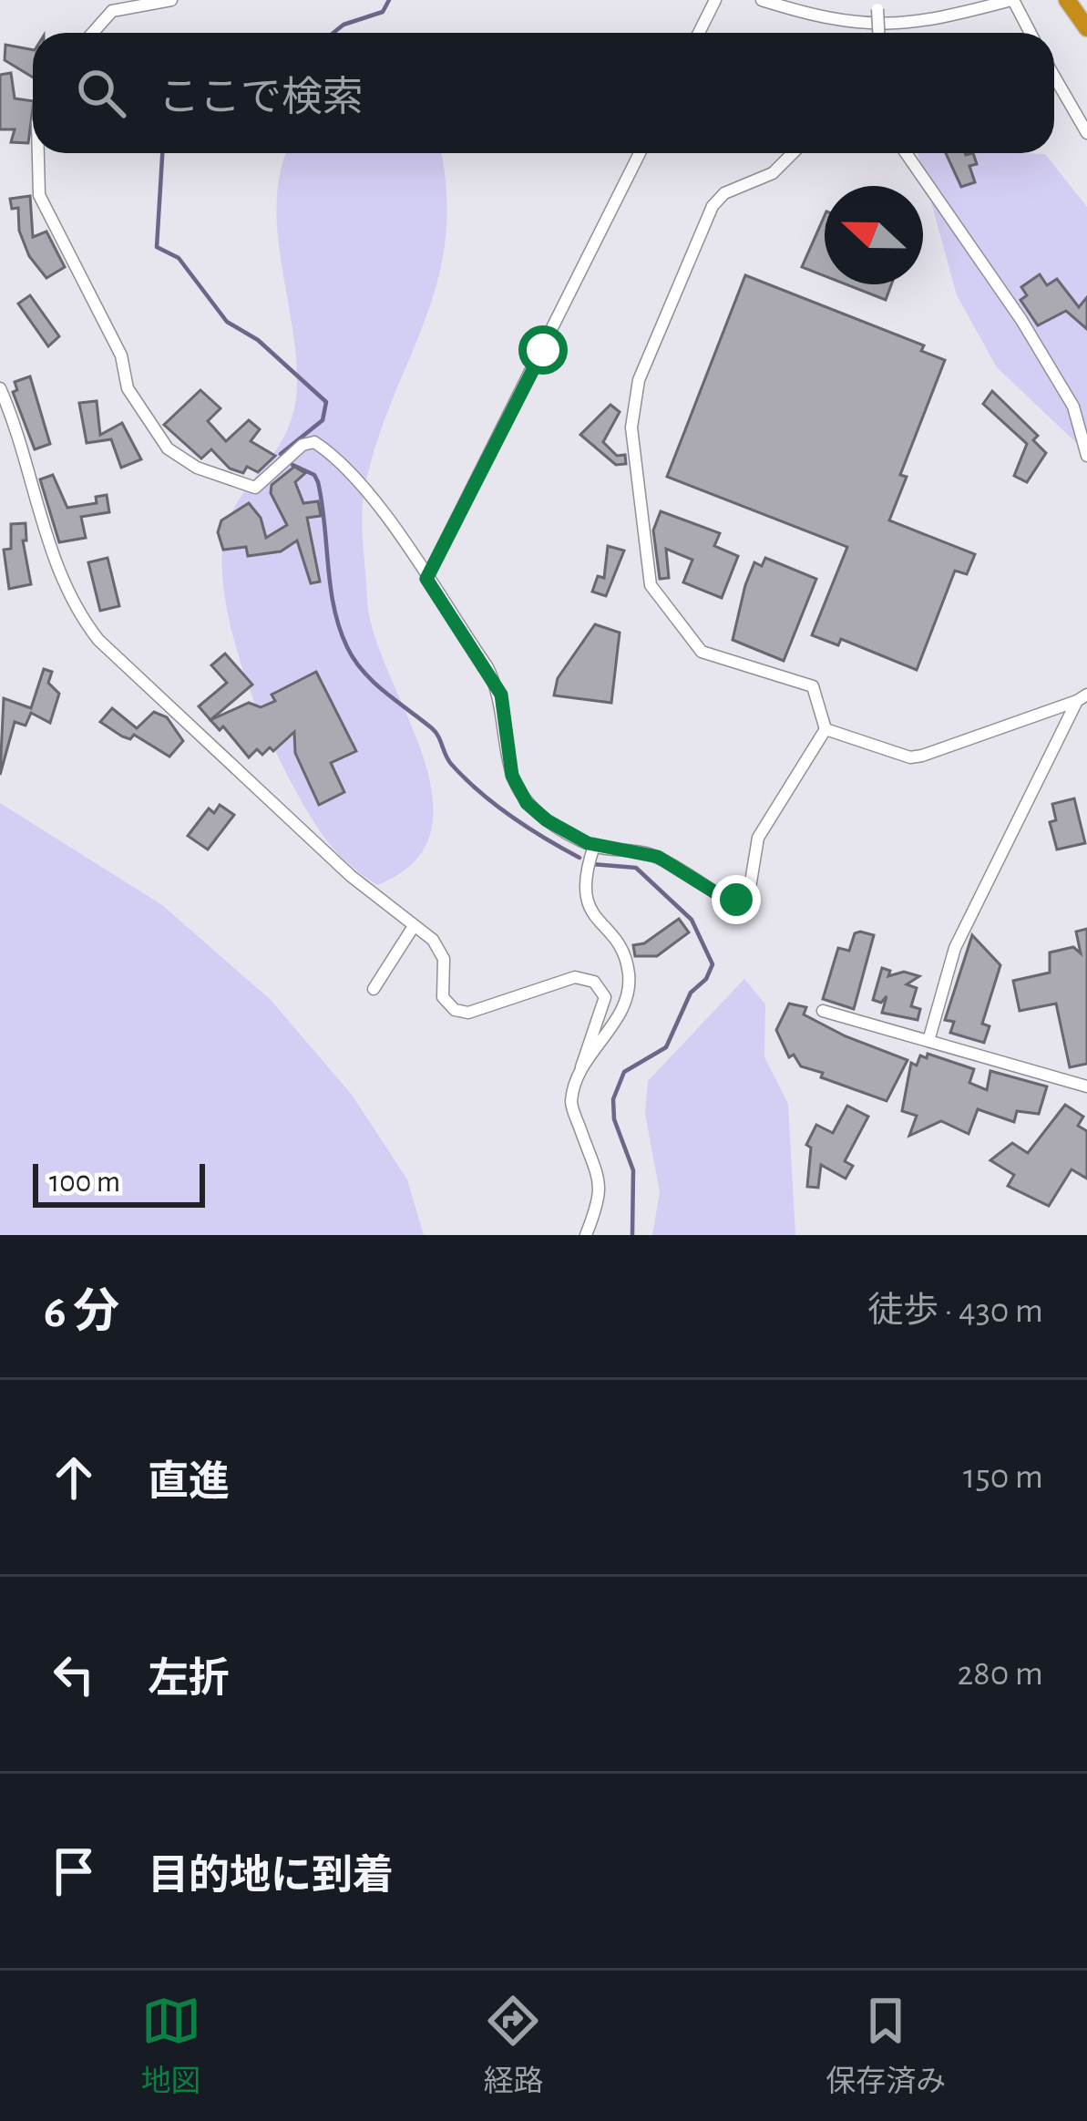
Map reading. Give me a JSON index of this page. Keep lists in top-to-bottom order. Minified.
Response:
{"scale_bar":"100 m","north":"left","page":{"search":"ここで検索","scale":"100 m","heading":["6 分","徒歩 · 430 m"],"list":[["直進","150 m"],["左折","280 m"],"目的地に到着"],"nav":["地図","経路","保存済み"]}}
